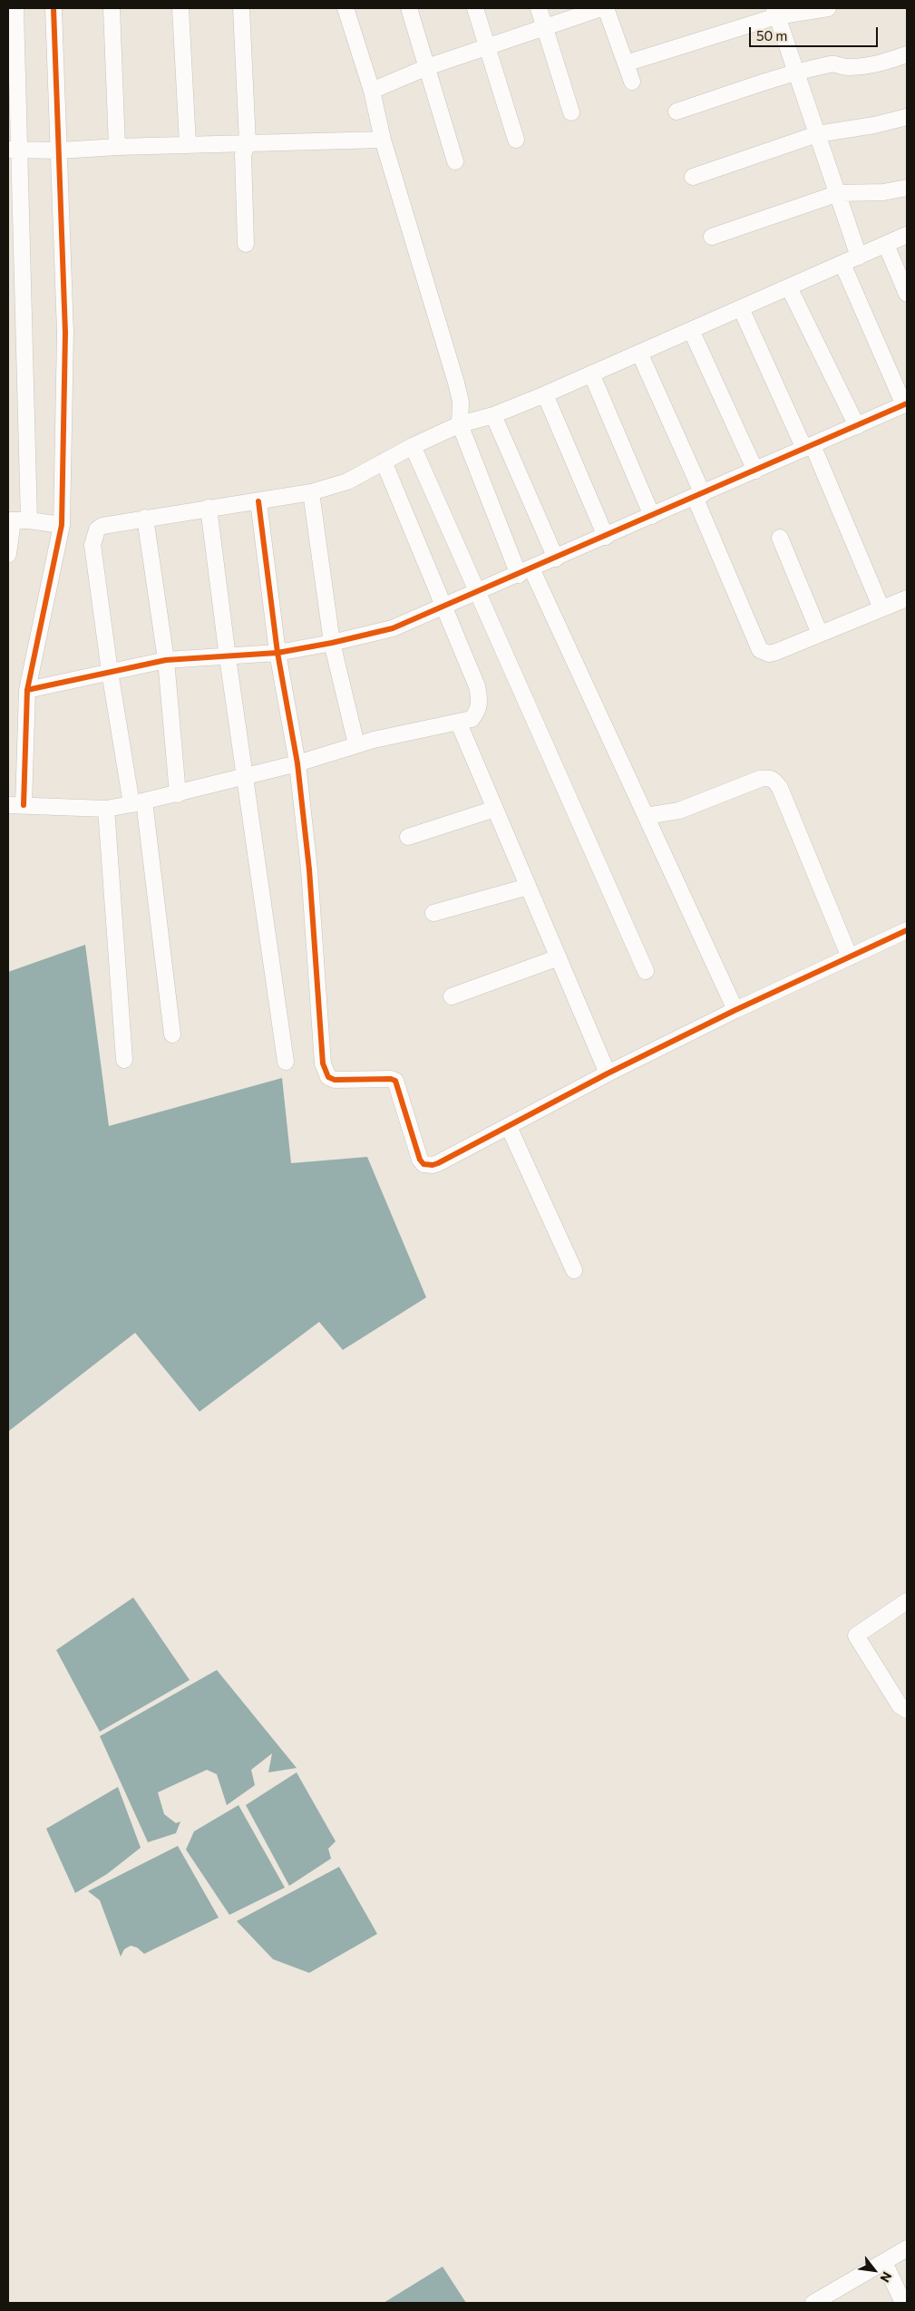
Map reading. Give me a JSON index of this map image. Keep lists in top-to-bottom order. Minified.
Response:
{"scale_bar":"50 m","north":"bottom right"}
